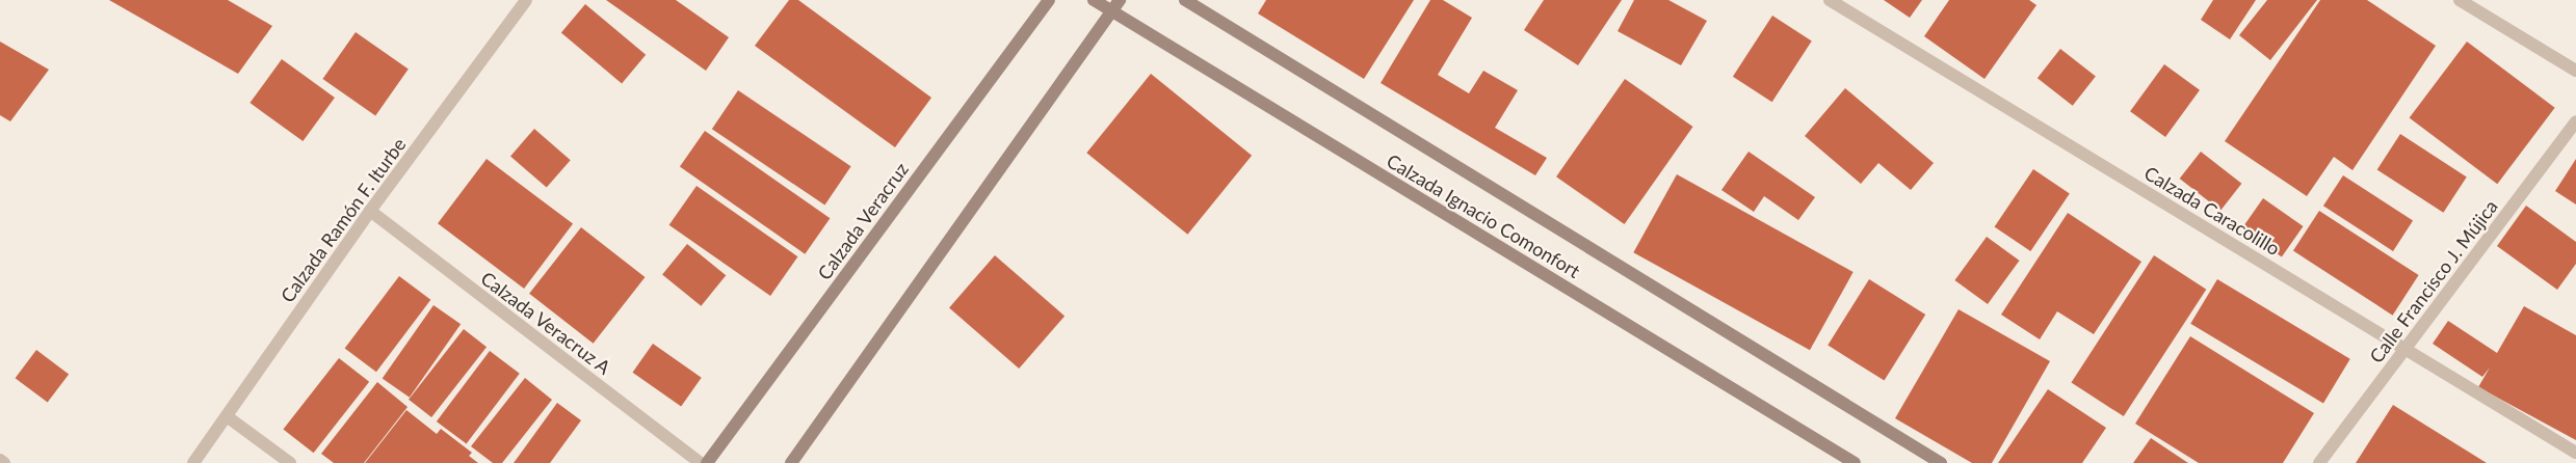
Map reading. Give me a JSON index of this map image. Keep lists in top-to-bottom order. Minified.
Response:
{"streets":{"main road":["Calzada Ignacio Comonfort","Calzada Veracruz"],"street":["Calzada Caracolillo","Calzada Ramón F. Iturbe","Calle Francisco J. Mújica","Calzada Veracruz A"]},"crossings":[["Calzada Caracolillo","Calle Francisco J. Mújica"],["Calzada Ramón F. Iturbe","Calzada Veracruz A"]]}
